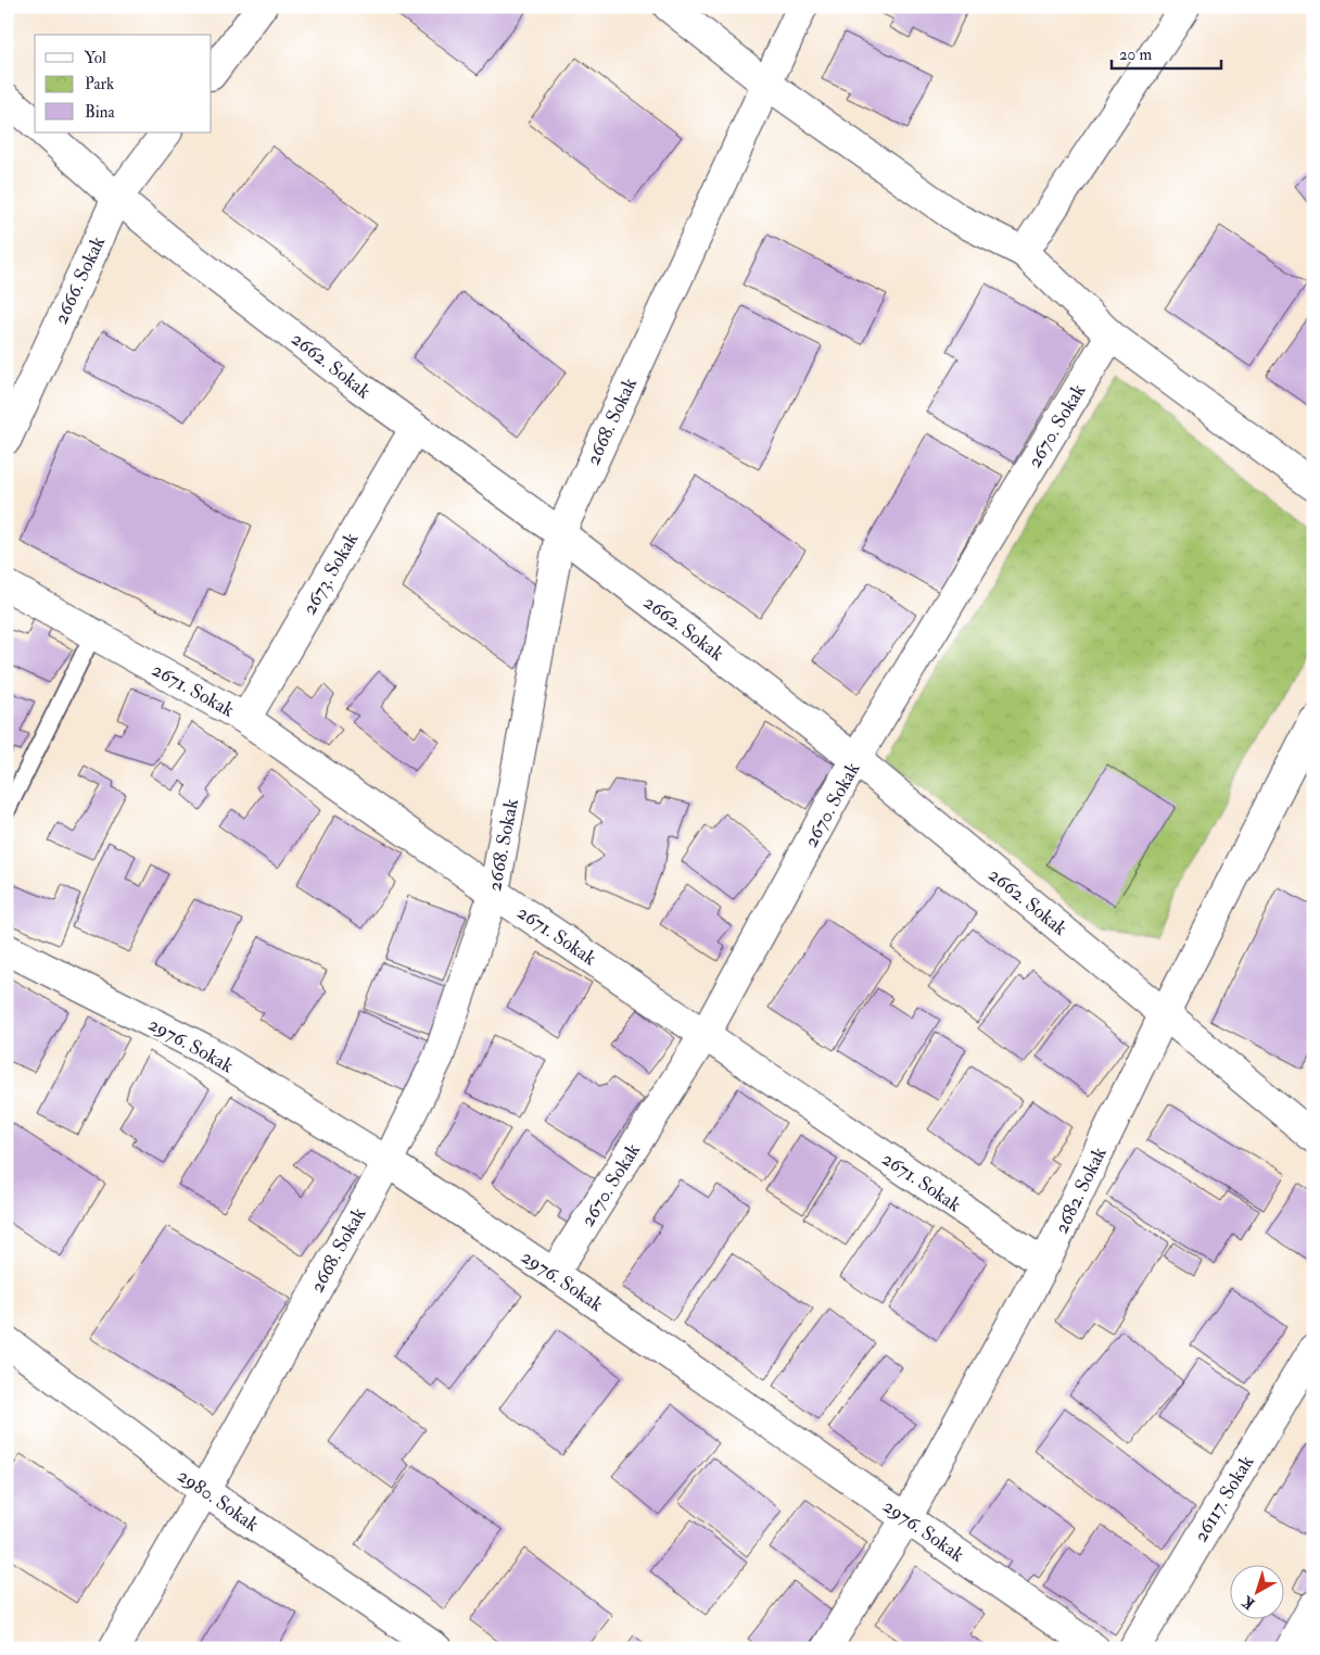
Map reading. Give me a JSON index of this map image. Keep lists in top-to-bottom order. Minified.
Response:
{"streets":{"street":["2666. Sokak","2662. Sokak","2668. Sokak","2670. Sokak","2673. Sokak","2671. Sokak","2976. Sokak","2682. Sokak","26117. Sokak","2980. Sokak"]},"crossings":[["2666. Sokak","2662. Sokak"],["2662. Sokak","2668. Sokak"],["2662. Sokak","2670. Sokak"],["2662. Sokak","2673. Sokak"],["2662. Sokak","2682. Sokak"],["2668. Sokak","2671. Sokak"],["2668. Sokak","2976. Sokak"],["2668. Sokak","2980. Sokak"],["2670. Sokak","2671. Sokak"],["2670. Sokak","2976. Sokak"],["2673. Sokak","2671. Sokak"],["2671. Sokak","2682. Sokak"],["2976. Sokak","2682. Sokak"]],"legend":["Yol","Park","Bina"],"scale_bar":"20 m","north":"bottom left"}
